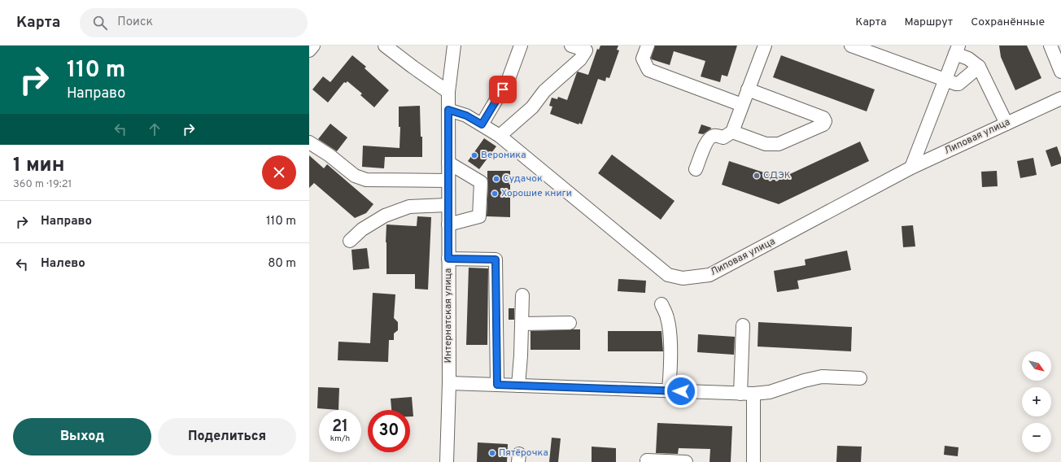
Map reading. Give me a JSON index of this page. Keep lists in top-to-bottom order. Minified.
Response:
{"streets":{"street":["Липовая улица","Интернатская улица"]},"crossings":[["Липовая улица","Интернатская улица"]],"places":["Вероника","СДЭК","Судачок","Хорошие книги","Пятёрочка"],"north":"bottom right","page":{"header":"Карта","search":"Поиск","nav":["Карта","Маршрут","Сохранённые"],"turn":["110 m","Направо"],"heading":["1 мин","360 m · 19:21"],"list":[{"name":"Направо","value":"110 m"},{"name":"Налево","value":"80 m"}],"map_buttons":["+","−"],"speed":"21 km/h","limit":"30","buttons":["Выход","Поделиться"]}}
